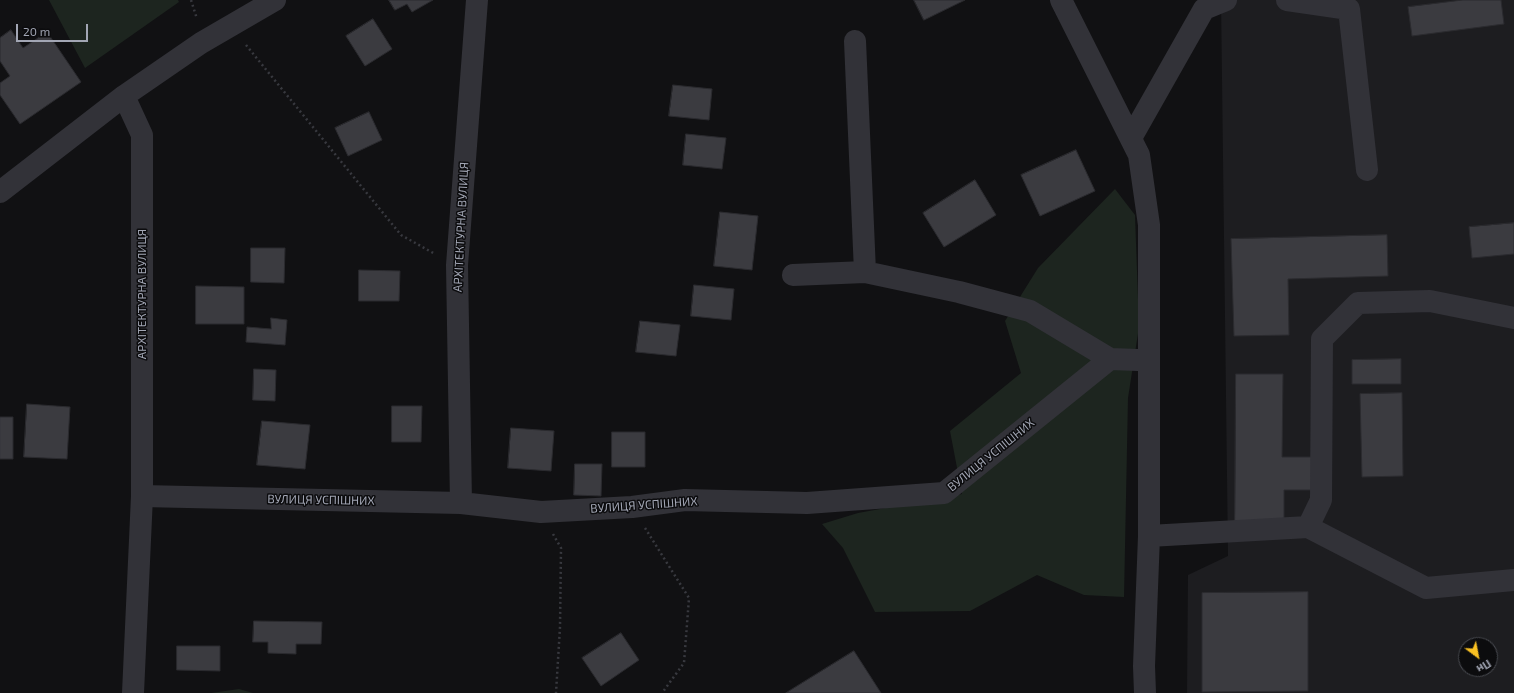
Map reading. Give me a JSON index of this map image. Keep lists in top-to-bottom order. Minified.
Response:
{"streets":{"street":["АРХІТЕКТУРНА ВУЛИЦЯ","ВУЛИЦЯ УСПІШНИХ"]},"crossings":[["АРХІТЕКТУРНА ВУЛИЦЯ","ВУЛИЦЯ УСПІШНИХ"]],"scale_bar":"20 m","north":"bottom right"}
